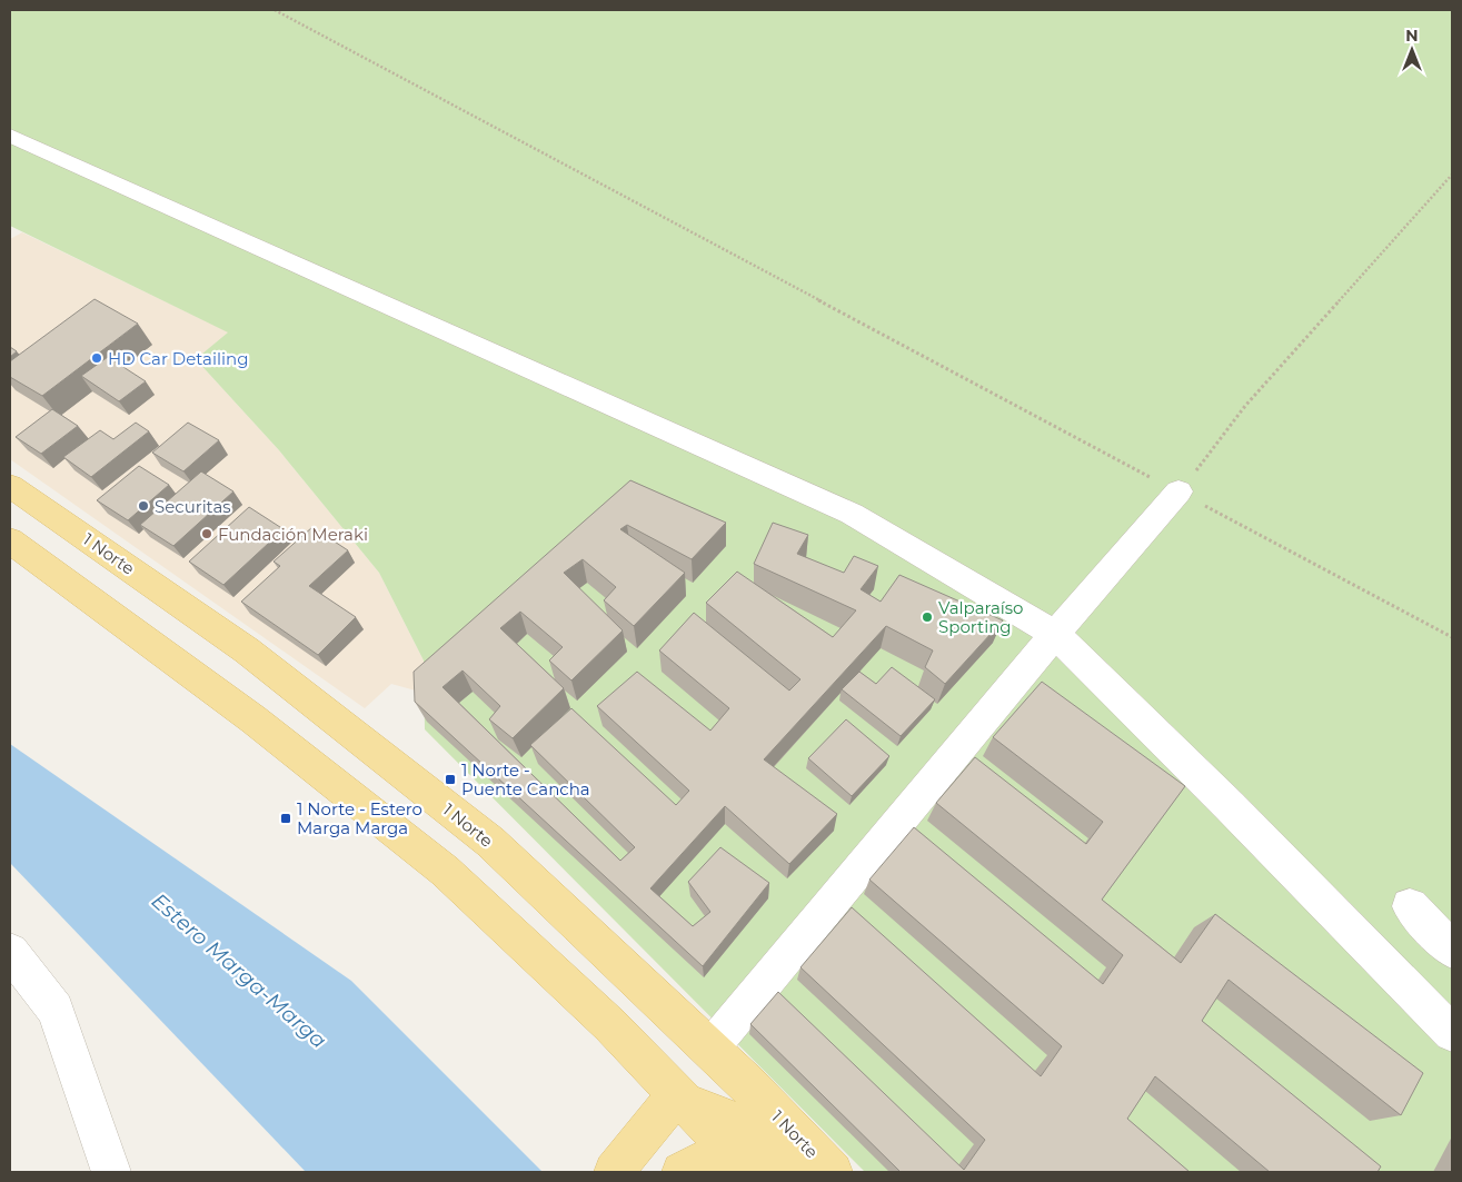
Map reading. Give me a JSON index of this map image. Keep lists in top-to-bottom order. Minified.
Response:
{"streets":{"main road":["1 Norte"]},"water":["Estero Marga-Marga"],"places":{"other":["HD Car Detailing","Securitas","Fundación Meraki","Valparaíso Sporting"],"transit":["1 Norte - Puente Cancha","1 Norte - Estero Marga Marga"]},"north":"top"}
